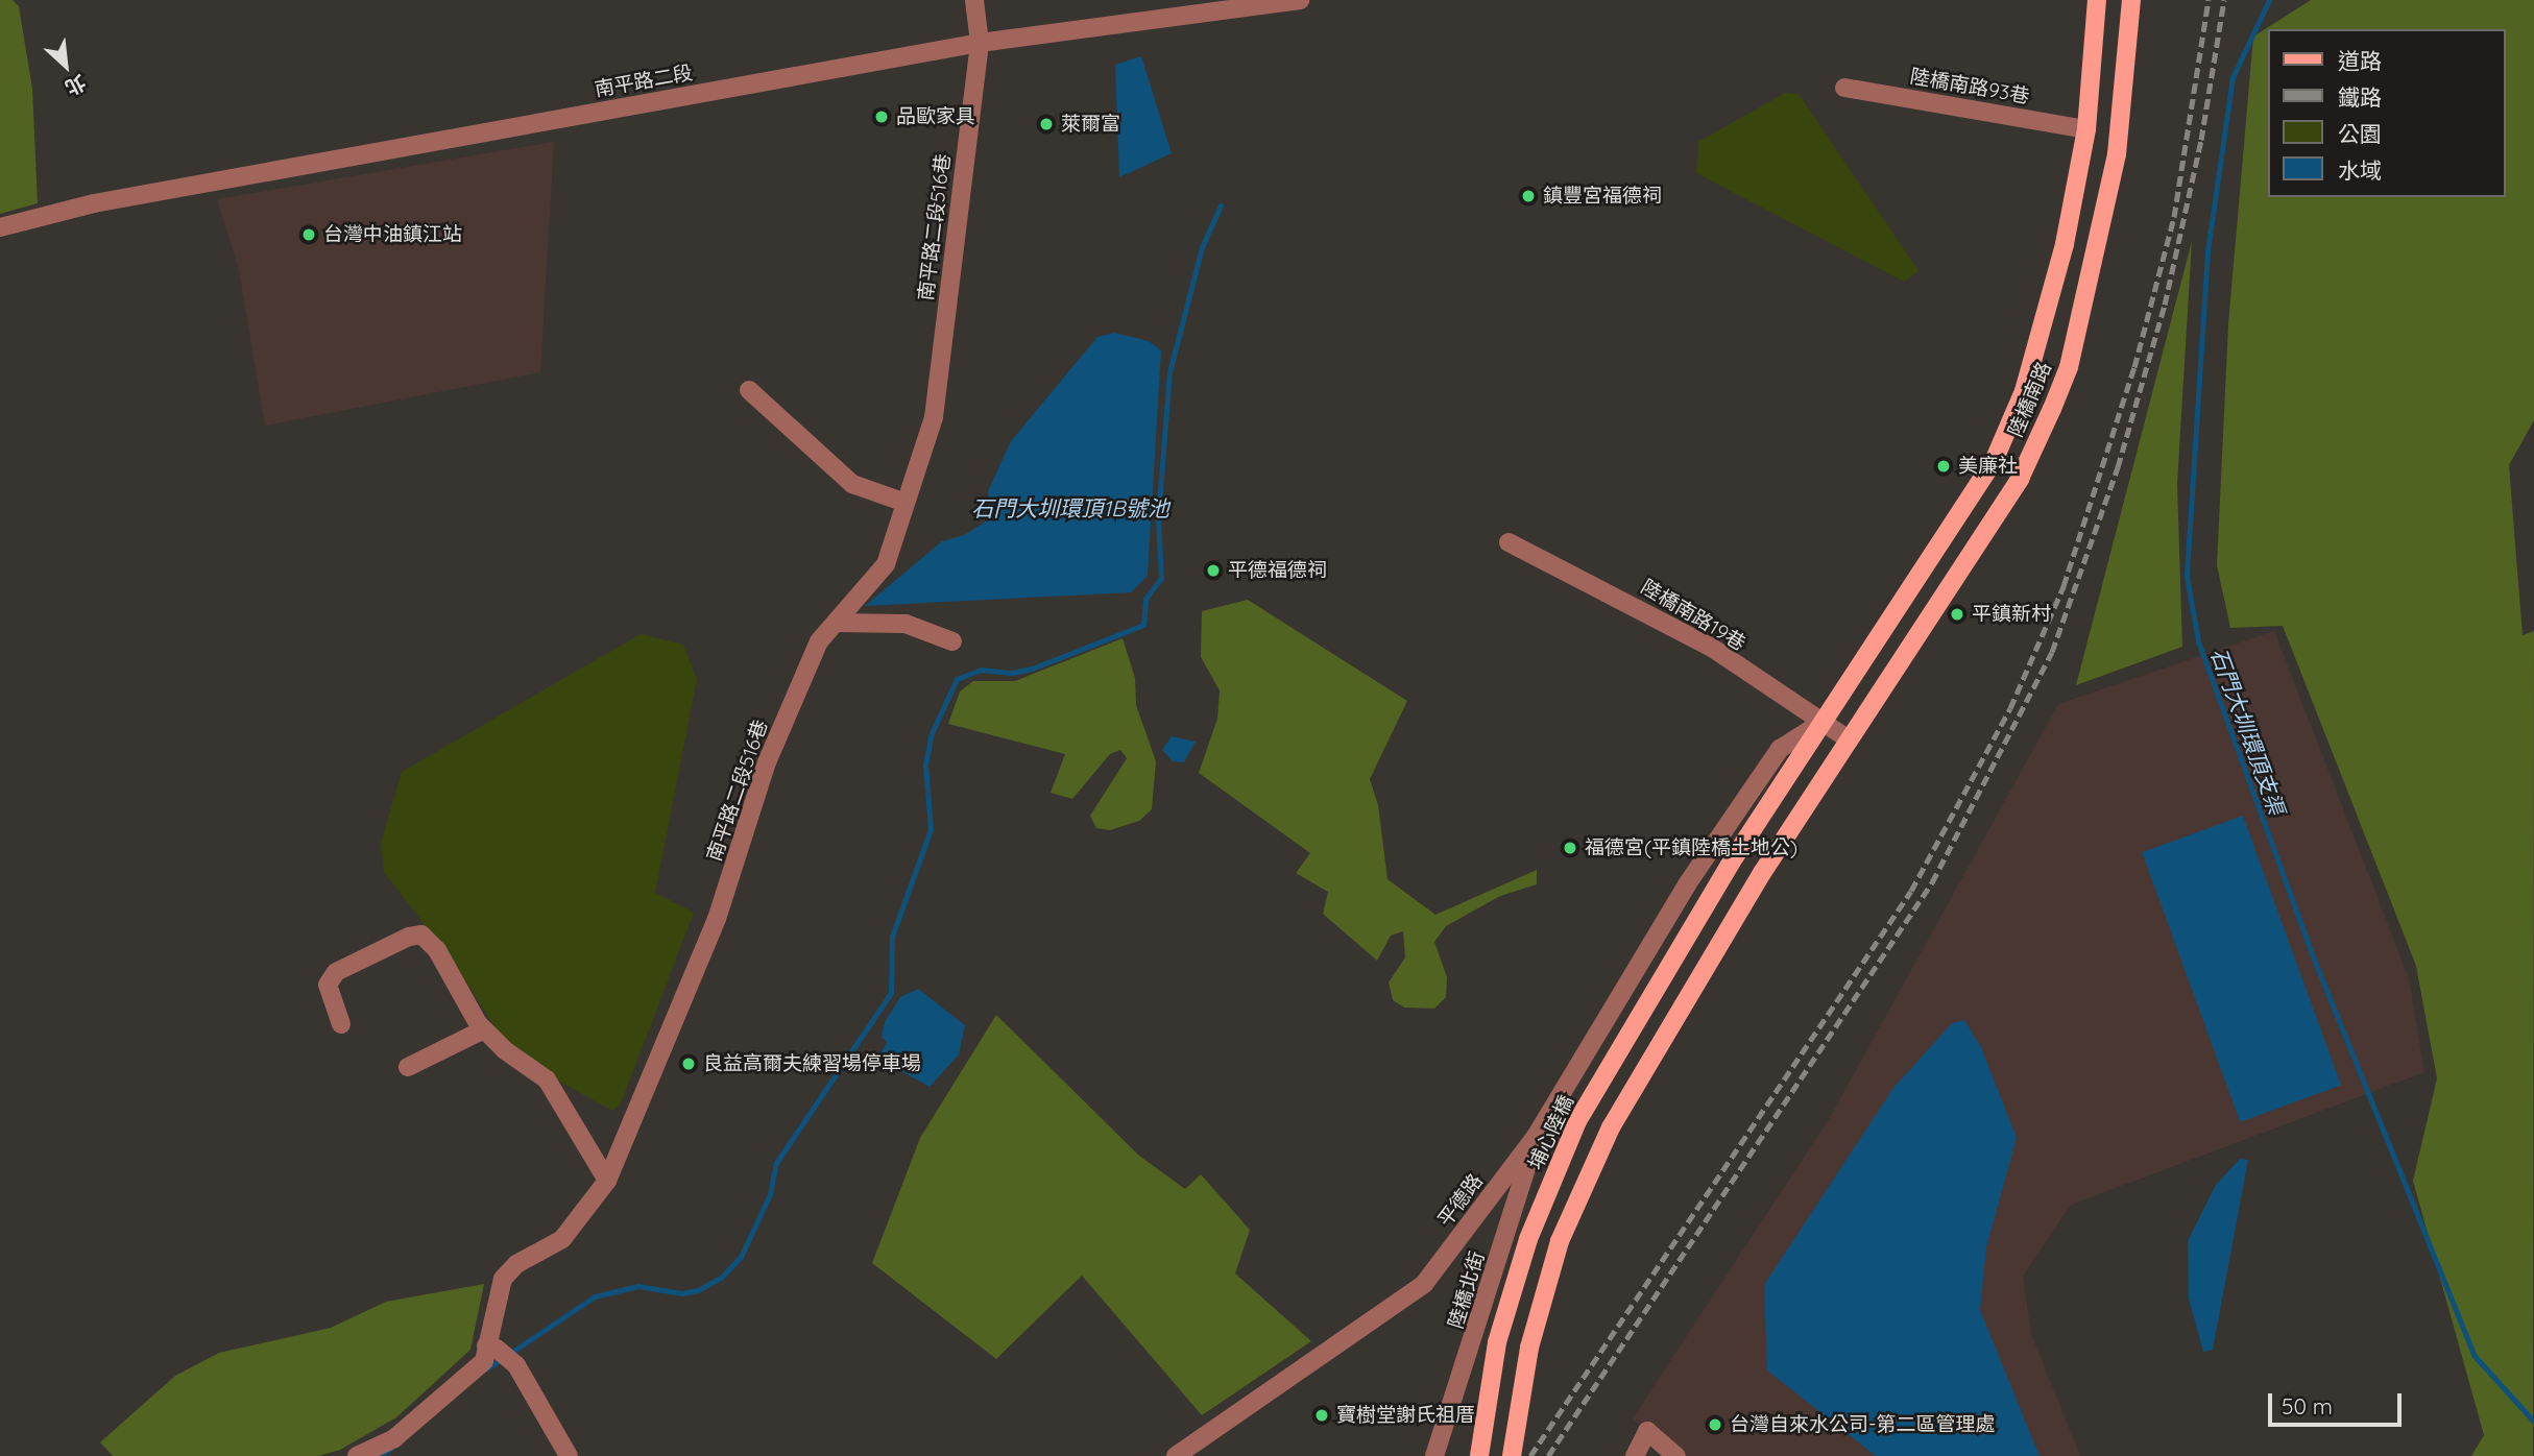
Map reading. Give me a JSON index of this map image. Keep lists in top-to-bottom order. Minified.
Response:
{"streets":{"main road":["陸橋南路","埔心陸橋"],"street":["南平路二段","陸橋南路93巷","南平路二段516巷","陸橋南路19巷","平德路","陸橋北街"]},"crossings":[["南平路二段","南平路二段516巷"],["陸橋南路93巷","陸橋南路"],["陸橋南路","陸橋南路19巷"],["陸橋南路","埔心陸橋"],["陸橋南路","平德路"],["平德路","陸橋北街"]],"water":["石門大圳環頂1B號池","石門大圳環頂支渠"],"places":["品歐家具","萊爾富","鎮豐宮福德祠","台灣中油鎮江站","美廉社","平德福德祠","平鎮新村","福德宮(平鎮陸橋土地公)","良益高爾夫練習場停車場","寶樹堂謝氏祖厝","台灣自來水公司-第二區管理處"],"legend":["道路","鐵路","公園","水域"],"scale_bar":"50 m","north":"bottom right"}
